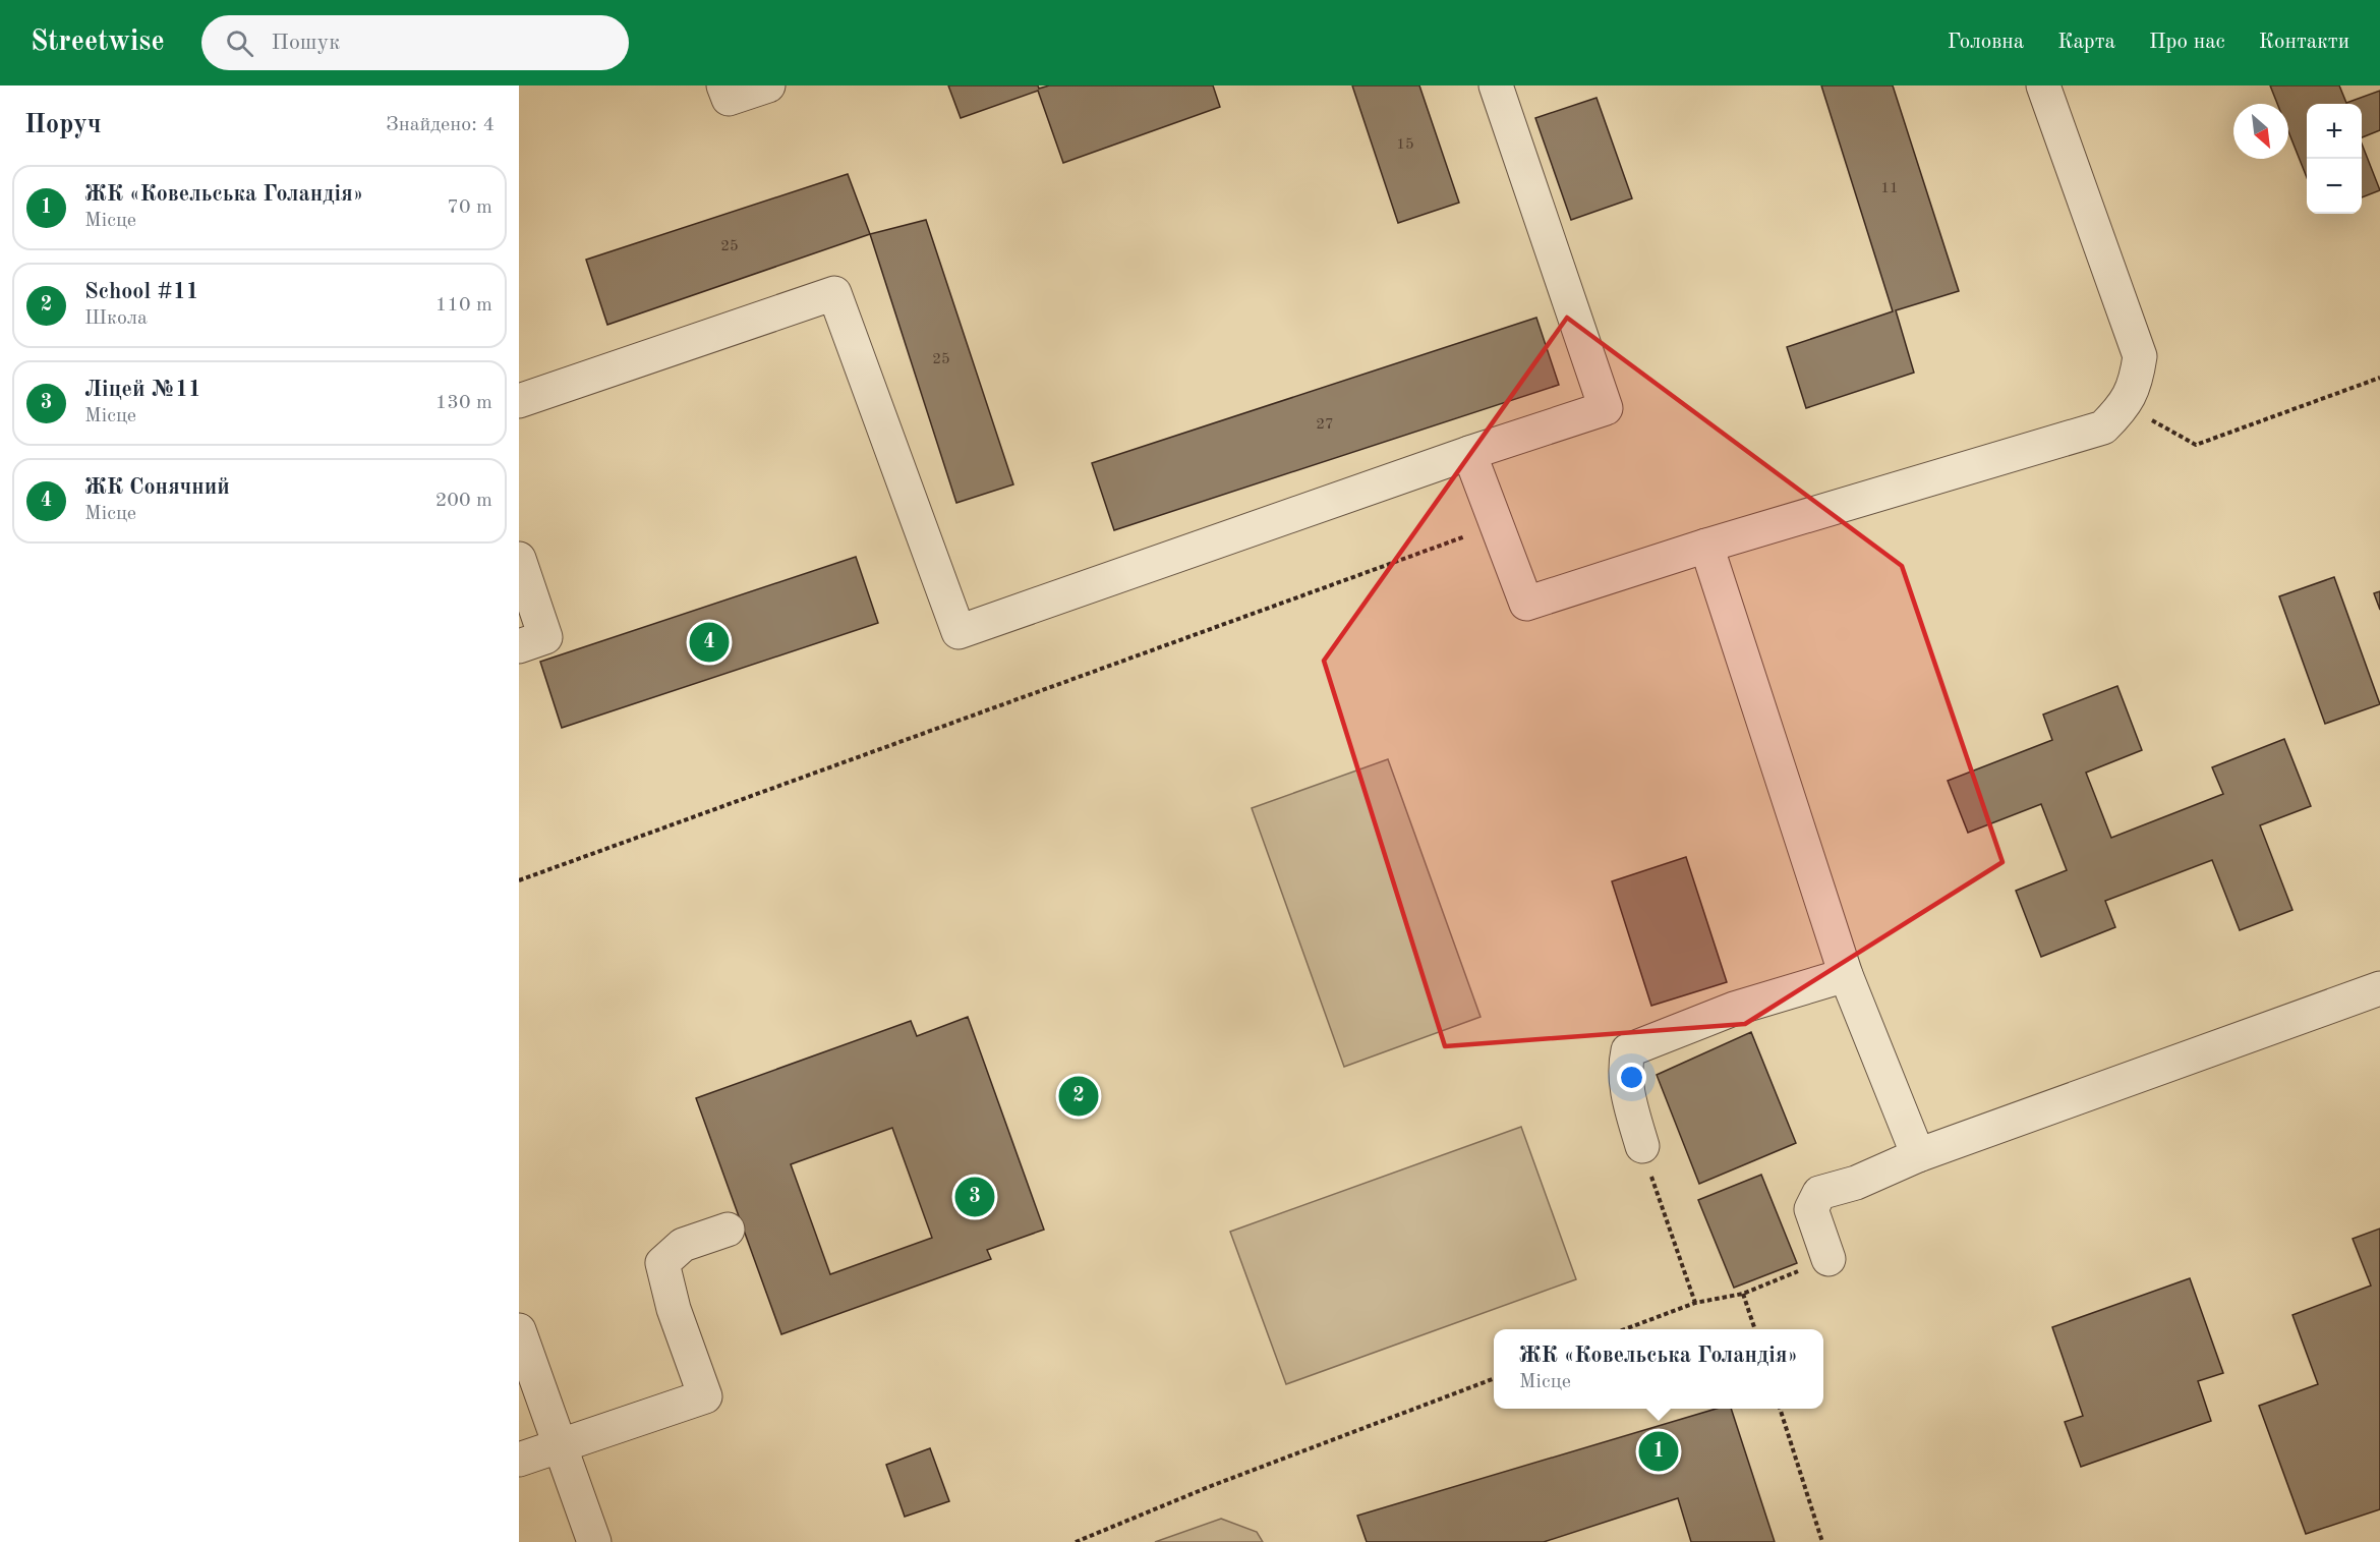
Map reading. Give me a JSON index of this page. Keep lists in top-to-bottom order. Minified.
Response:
{"house_numbers":["15","11","25","25","27"],"north":"bottom right","page":{"header":"Streetwise","search":"Пошук","nav":["Головна","Карта","Про нас","Контакти"],"heading":["Поруч","Знайдено: 4"],"map_buttons":["+","−"],"list":[{"mark":"1","name":"ЖК «Ковельська Голандія»","note":"Місце","value":"70 m"},{"mark":"2","name":"School #11","note":"Школа","value":"110 m"},{"mark":"3","name":"Ліцей №11","note":"Місце","value":"130 m"},{"mark":"4","name":"ЖК Сонячний","note":"Місце","value":"200 m"}],"pins":["4","2","3","1"],"popup":["ЖК «Ковельська Голандія»","Місце"]}}
